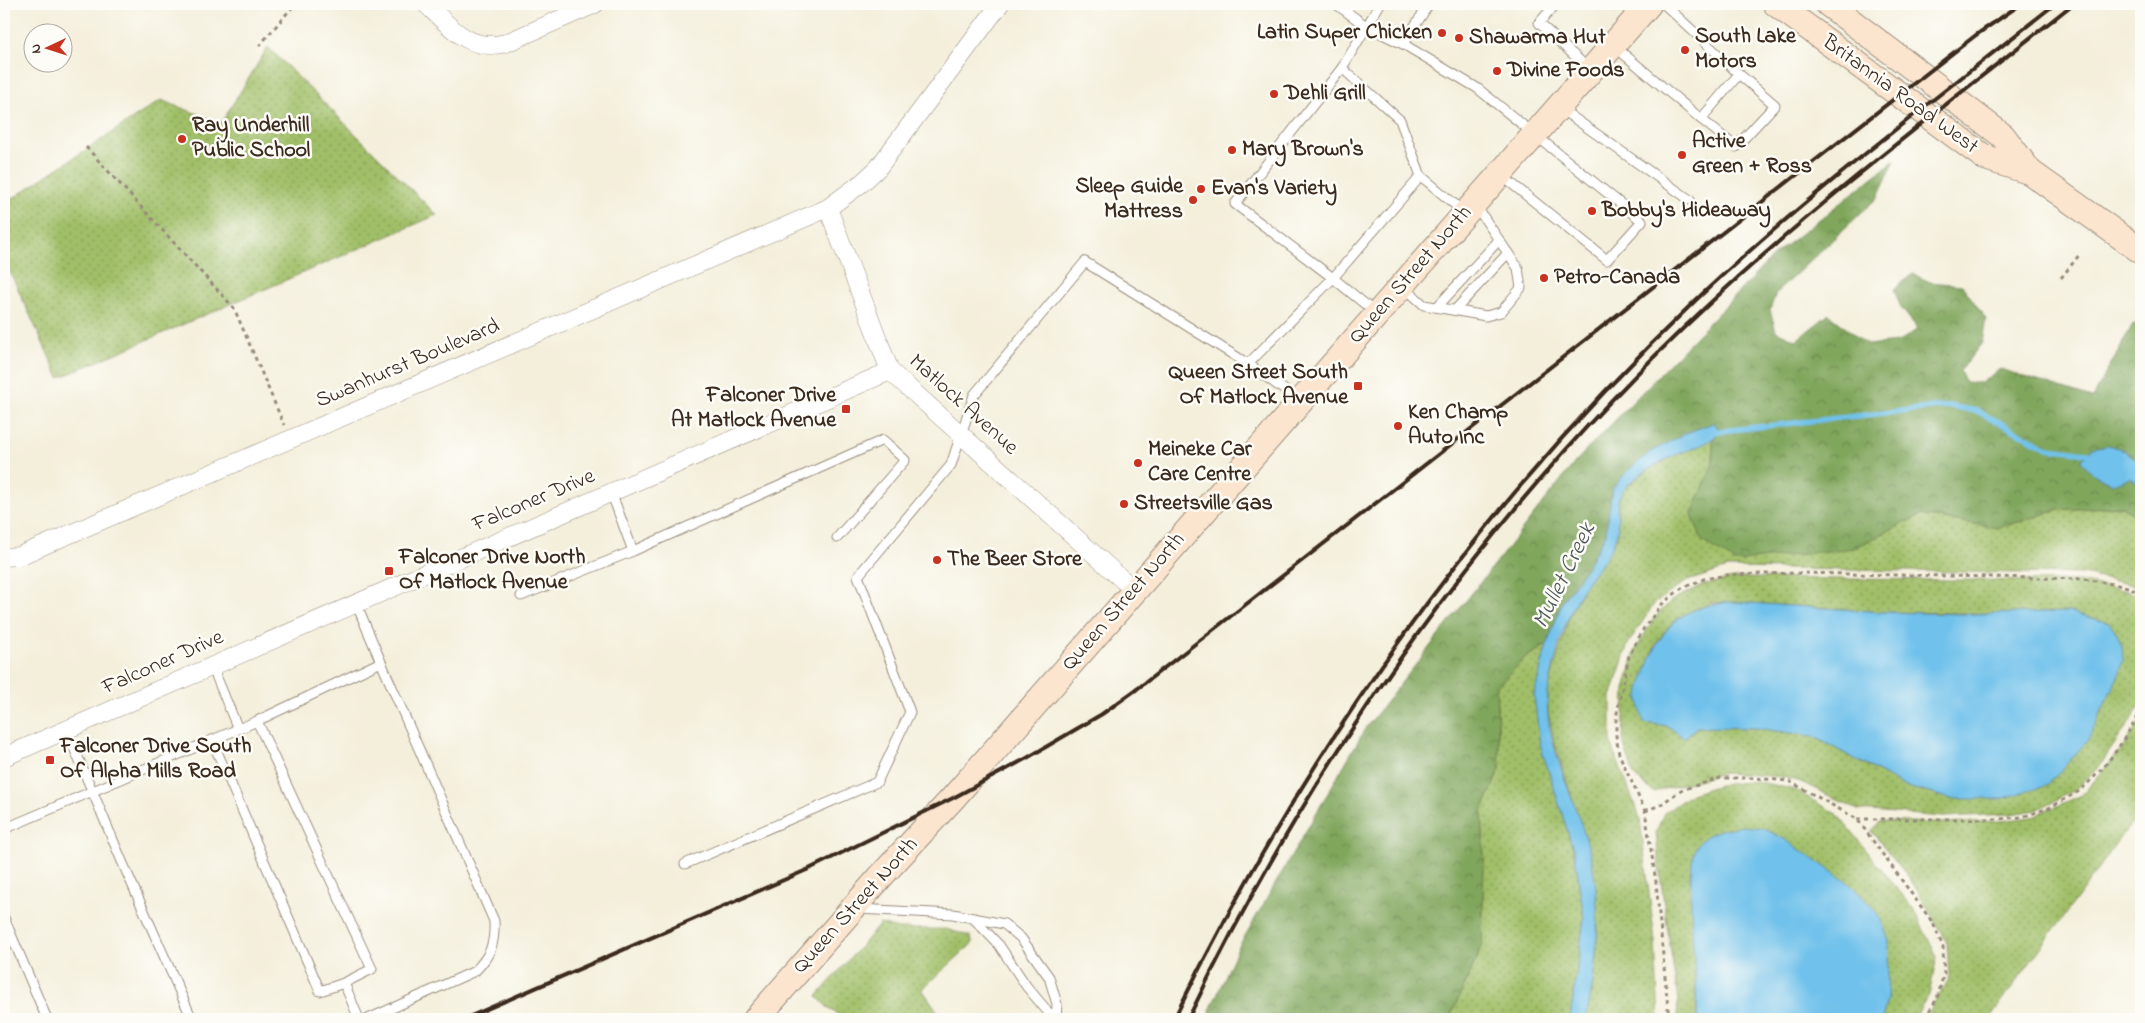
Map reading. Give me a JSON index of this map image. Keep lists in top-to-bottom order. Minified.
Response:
{"streets":{"main road":["Britannia Road West","Queen Street North"],"street":["Swanhurst Boulevard","Matlock Avenue","Falconer Drive"]},"crossings":[["Queen Street North","Matlock Avenue"],["Swanhurst Boulevard","Matlock Avenue"],["Matlock Avenue","Falconer Drive"]],"water":["Mullet Creek"],"places":{"other":["Latin Super Chicken","Shawarma Hut","South Lake Motors","Divine Foods","Dehli Grill","Ray Underhill Public School","Mary Brown's","Active Green + Ross","Evan's Variety","Sleep Guide Mattress","Bobby's Hideaway","Petro-Canada","Ken Champ Auto Inc","Meineke Car Care Centre","Streetsville Gas","The Beer Store"],"transit":["Queen Street South Of Matlock Avenue","Falconer Drive At Matlock Avenue","Falconer Drive North Of Matlock Avenue","Falconer Drive South Of Alpha Mills Road"]},"north":"left"}
